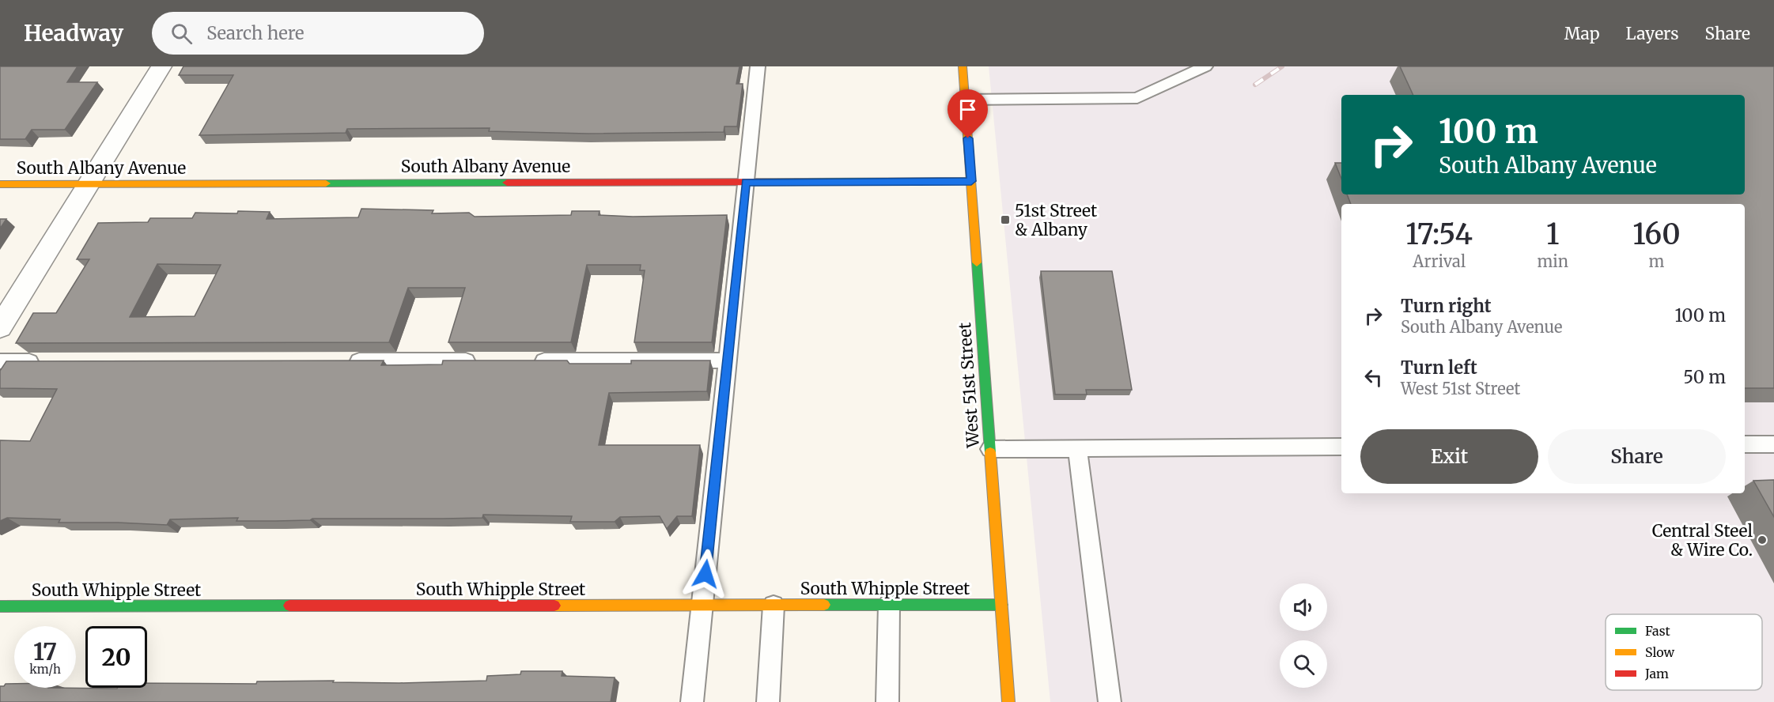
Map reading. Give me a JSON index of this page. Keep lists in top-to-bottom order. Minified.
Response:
{"streets":{"street":["South Albany Avenue","West 51st Street","South Whipple Street"]},"crossings":[["South Albany Avenue","West 51st Street"],["West 51st Street","South Whipple Street"]],"places":{"transit":["51st Street & Albany"],"other":["Central Steel & Wire Co."]},"legend":["Fast","Slow","Jam"],"page":{"header":"Headway","search":"Search here","nav":["Map","Layers","Share"],"turn":["100 m","South Albany Avenue"],"eta":["17:54","Arrival","1","min","160","m"],"list":[{"name":"Turn right","note":"South Albany Avenue","value":"100 m"},{"name":"Turn left","note":"West 51st Street","value":"50 m"}],"buttons":["Exit","Share"],"speed":"17 km/h","limit":"20"}}
